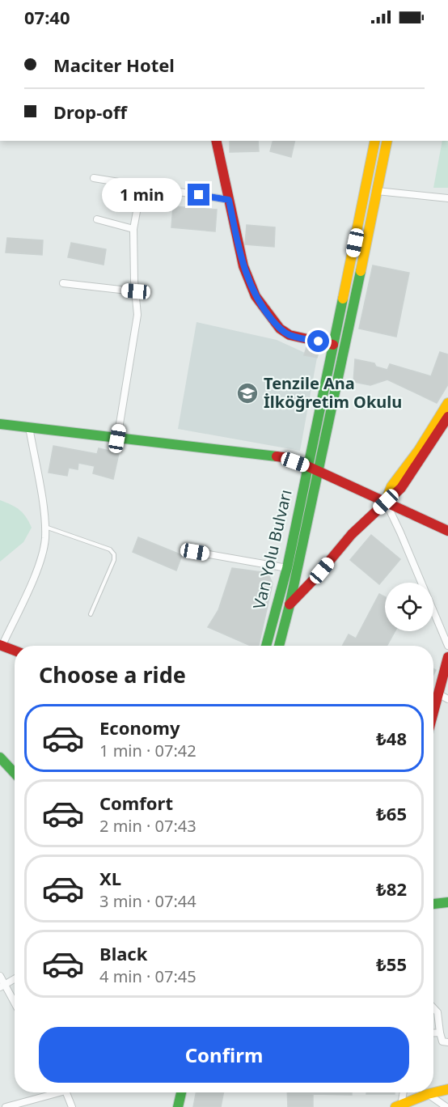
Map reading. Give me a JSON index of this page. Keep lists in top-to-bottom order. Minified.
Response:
{"streets":{"street":["Van Yolu Bulvarı"]},"places":{"school or university":["Tenzile Ana İlköğretim Okulu"]},"page":{"status":"07:40","banner":["Maciter Hotel","Drop-off"],"bubble":"1 min","heading":"Choose a ride","list":[{"name":"Economy","note":"1 min · 07:42","value":"₺48"},{"name":"Comfort","note":"2 min · 07:43","value":"₺65"},{"name":"XL","note":"3 min · 07:44","value":"₺82"},{"name":"Black","note":"4 min · 07:45","value":"₺55"}],"buttons":"Confirm"}}
